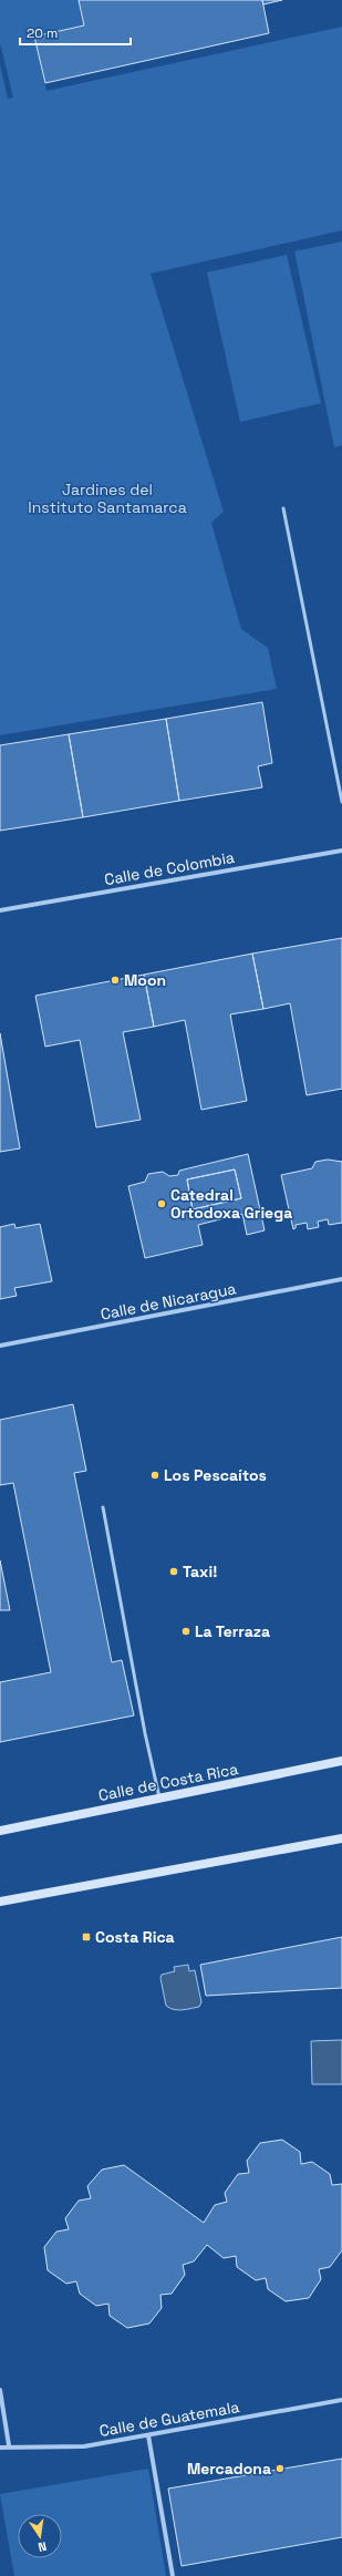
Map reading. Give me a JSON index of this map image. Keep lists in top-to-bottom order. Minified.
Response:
{"streets":{"main road":["Calle de Costa Rica"],"street":["Calle de Colombia","Calle de Nicaragua","Calle de Guatemala"]},"parks":["Jardines del Instituto Santamarca"],"places":{"other":["Moon","Catedral Ortodoxa Griega","Los Pescaítos","Taxi!","La Terraza","Mercadona"],"transit":["Costa Rica"]},"scale_bar":"20 m","north":"bottom"}
